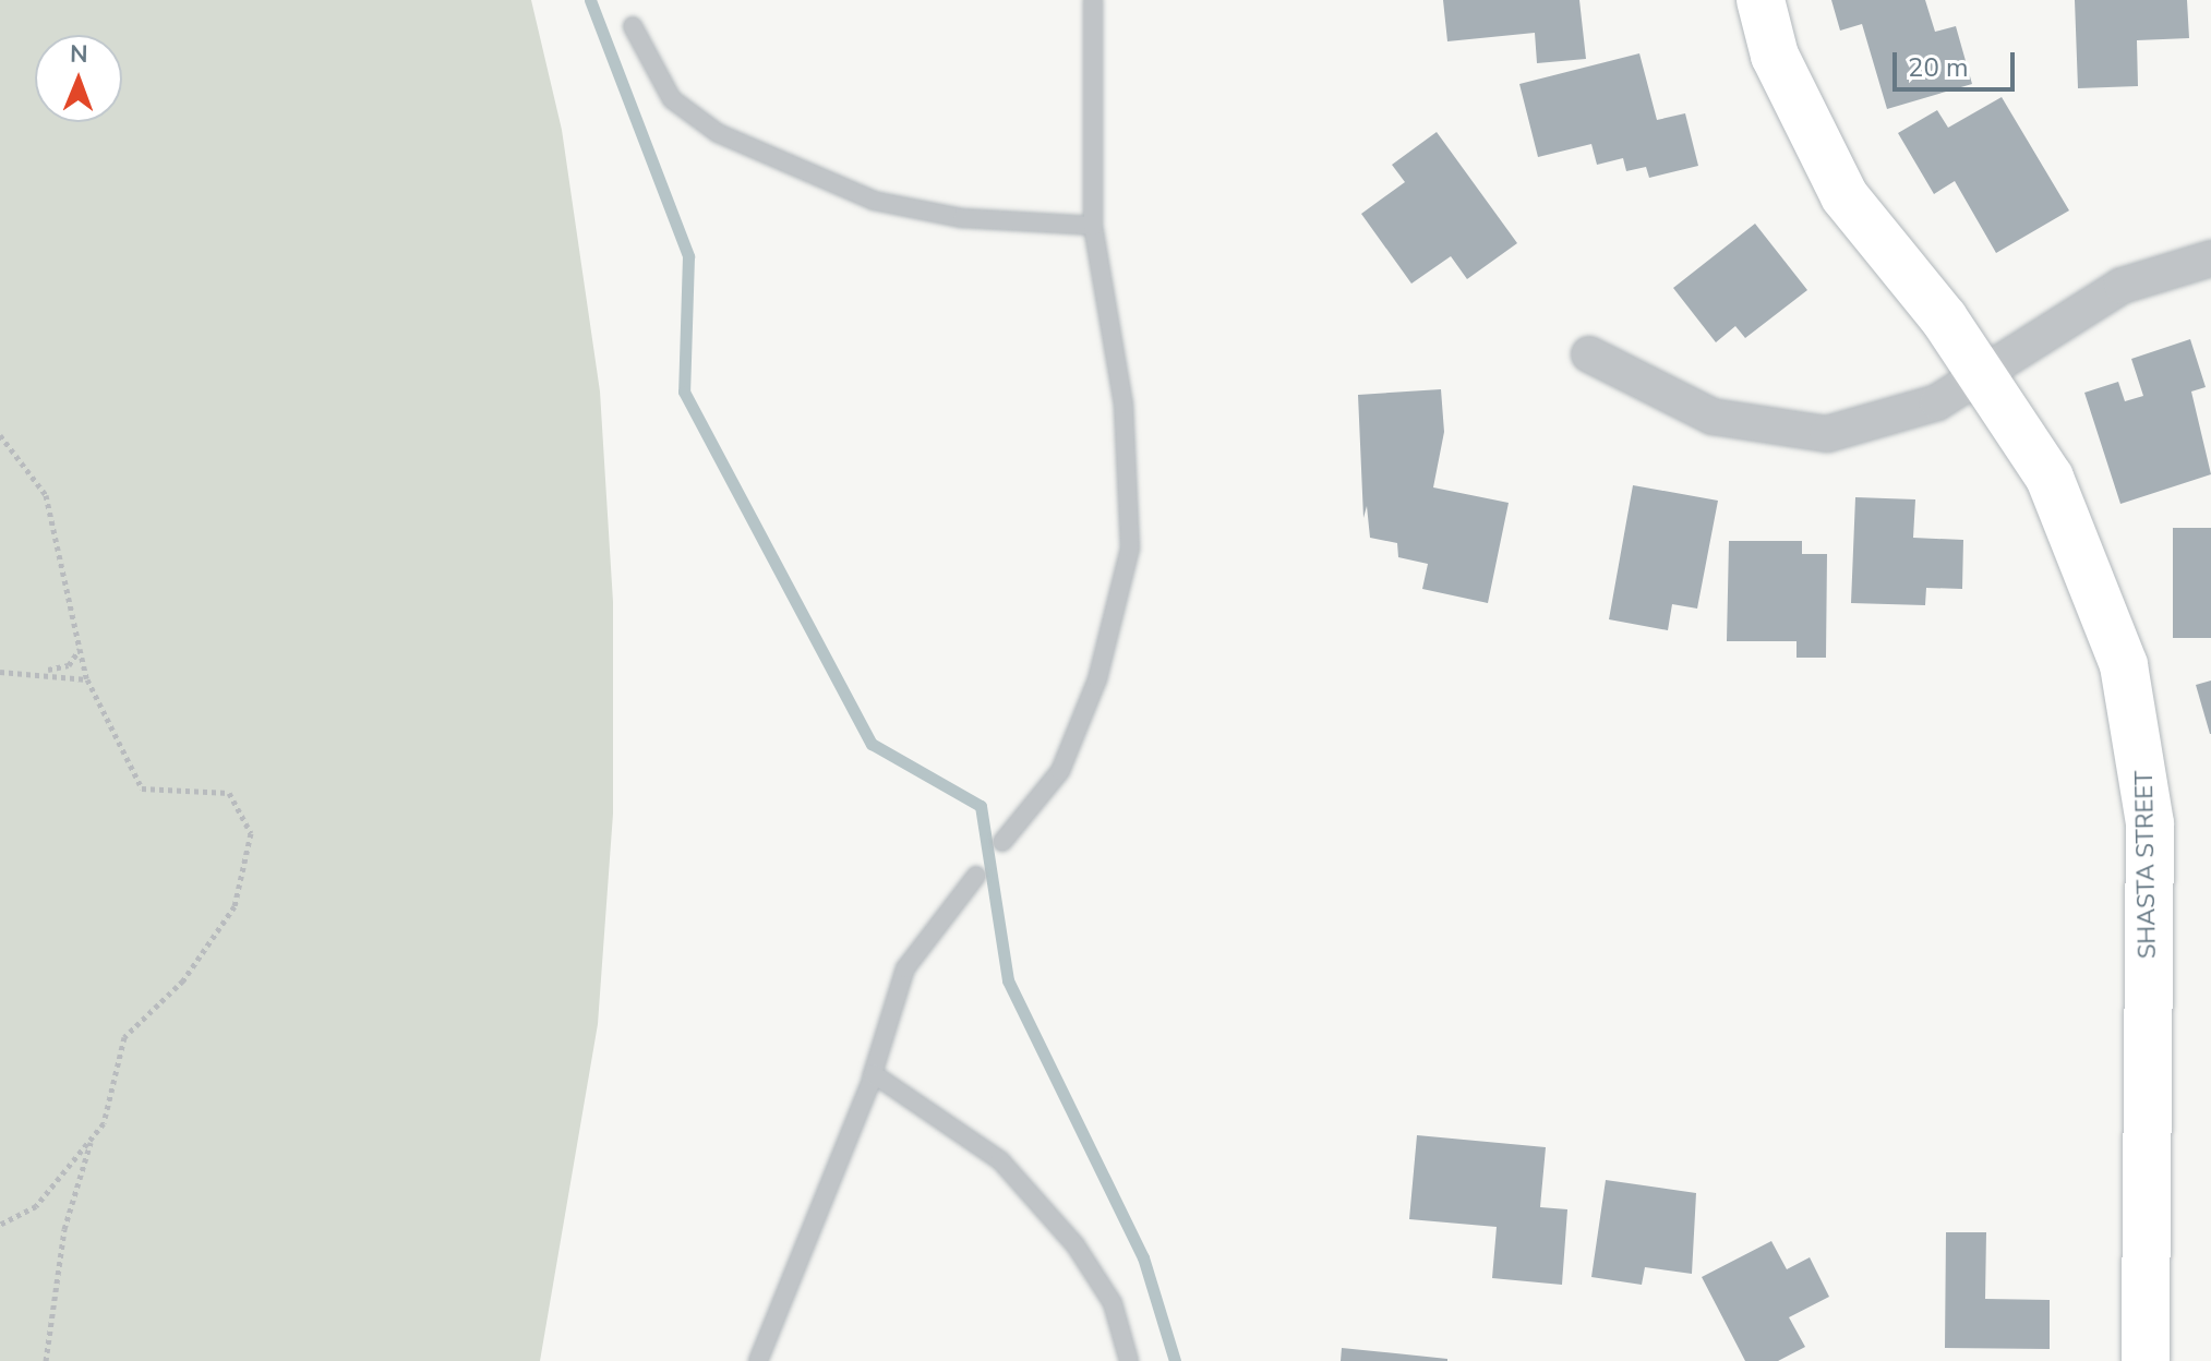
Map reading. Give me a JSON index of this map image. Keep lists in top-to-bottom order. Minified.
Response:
{"streets":{"street":["SHASTA STREET"]},"scale_bar":"20 m","north":"top"}
